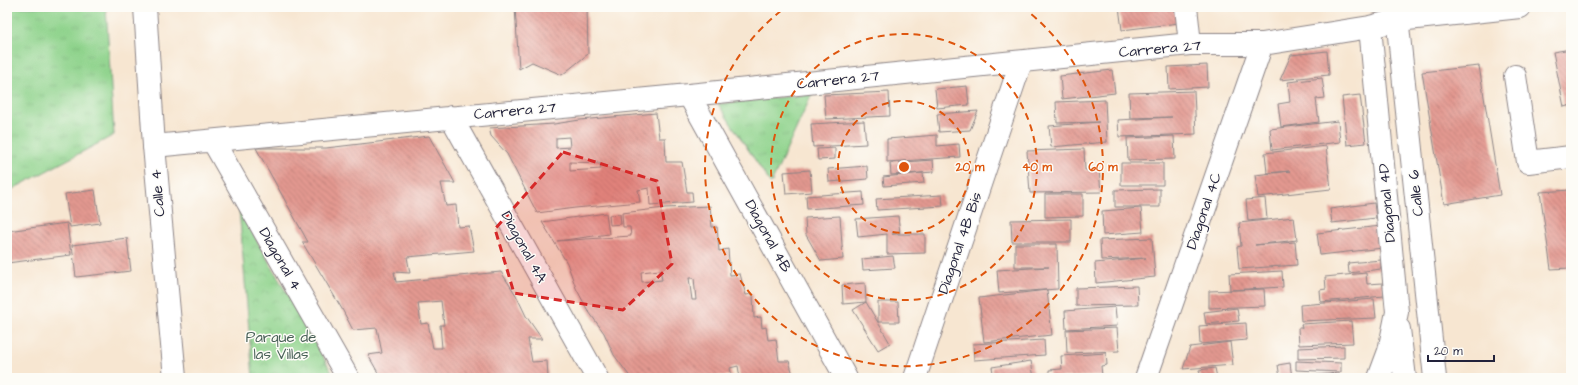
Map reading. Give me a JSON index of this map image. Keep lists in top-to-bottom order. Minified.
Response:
{"streets":{"street":["Carrera 27","Calle 4","Calle 6","Diagonal 4D","Diagonal 4C","Diagonal 4B","Diagonal 4B Bis","Diagonal 4A","Diagonal 4"]},"crossings":[["Carrera 27","Calle 4"],["Carrera 27","Calle 6"],["Carrera 27","Diagonal 4D"],["Carrera 27","Diagonal 4C"],["Carrera 27","Diagonal 4B"],["Carrera 27","Diagonal 4B Bis"],["Carrera 27","Diagonal 4A"],["Carrera 27","Diagonal 4"]],"parks":["Parque de las Villas"],"scale_bar":"20 m","rings":["20 m","40 m","60 m"]}
